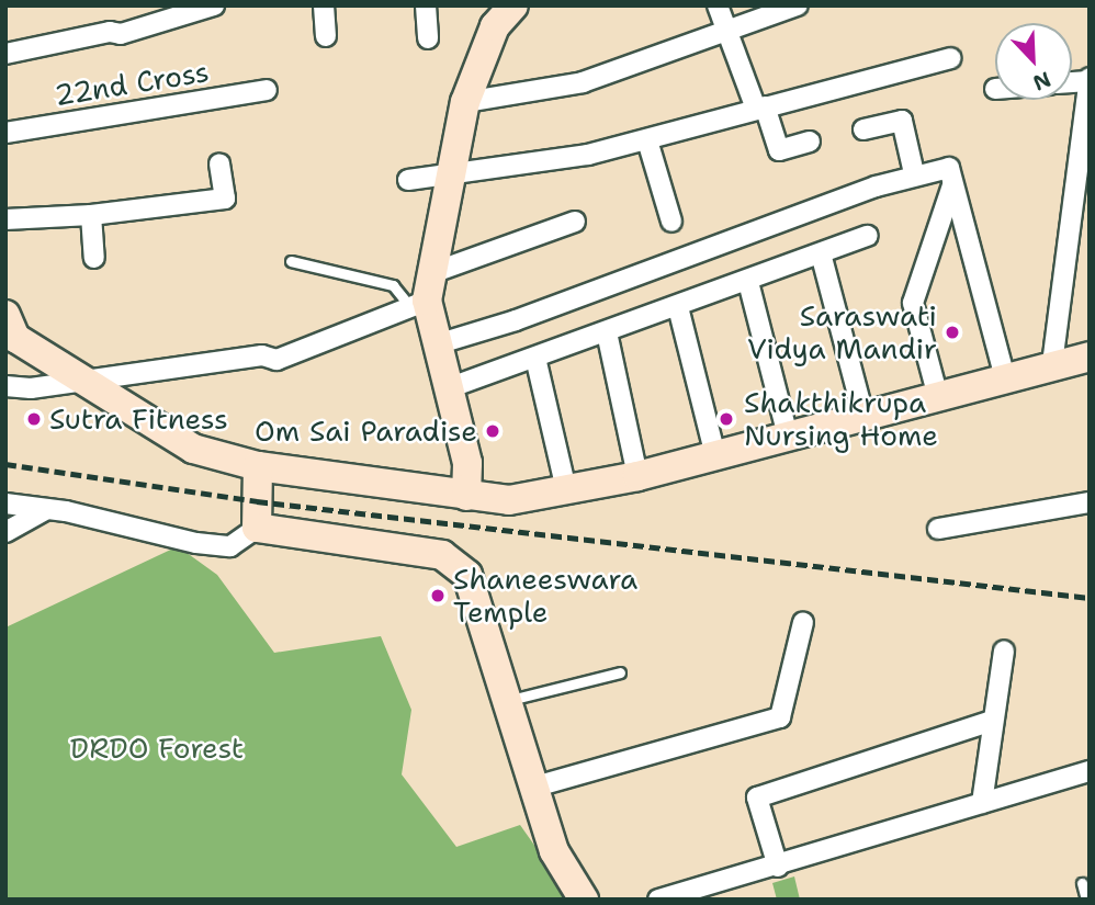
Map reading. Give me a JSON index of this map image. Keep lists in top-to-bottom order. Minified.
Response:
{"streets":{"street":["22nd Cross"]},"parks":["DRDO Forest"],"places":["Saraswati Vidya Mandir","Sutra Fitness","Shakthikrupa Nursing Home","Om Sai Paradise","Shaneeswara Temple"],"north":"bottom right"}
